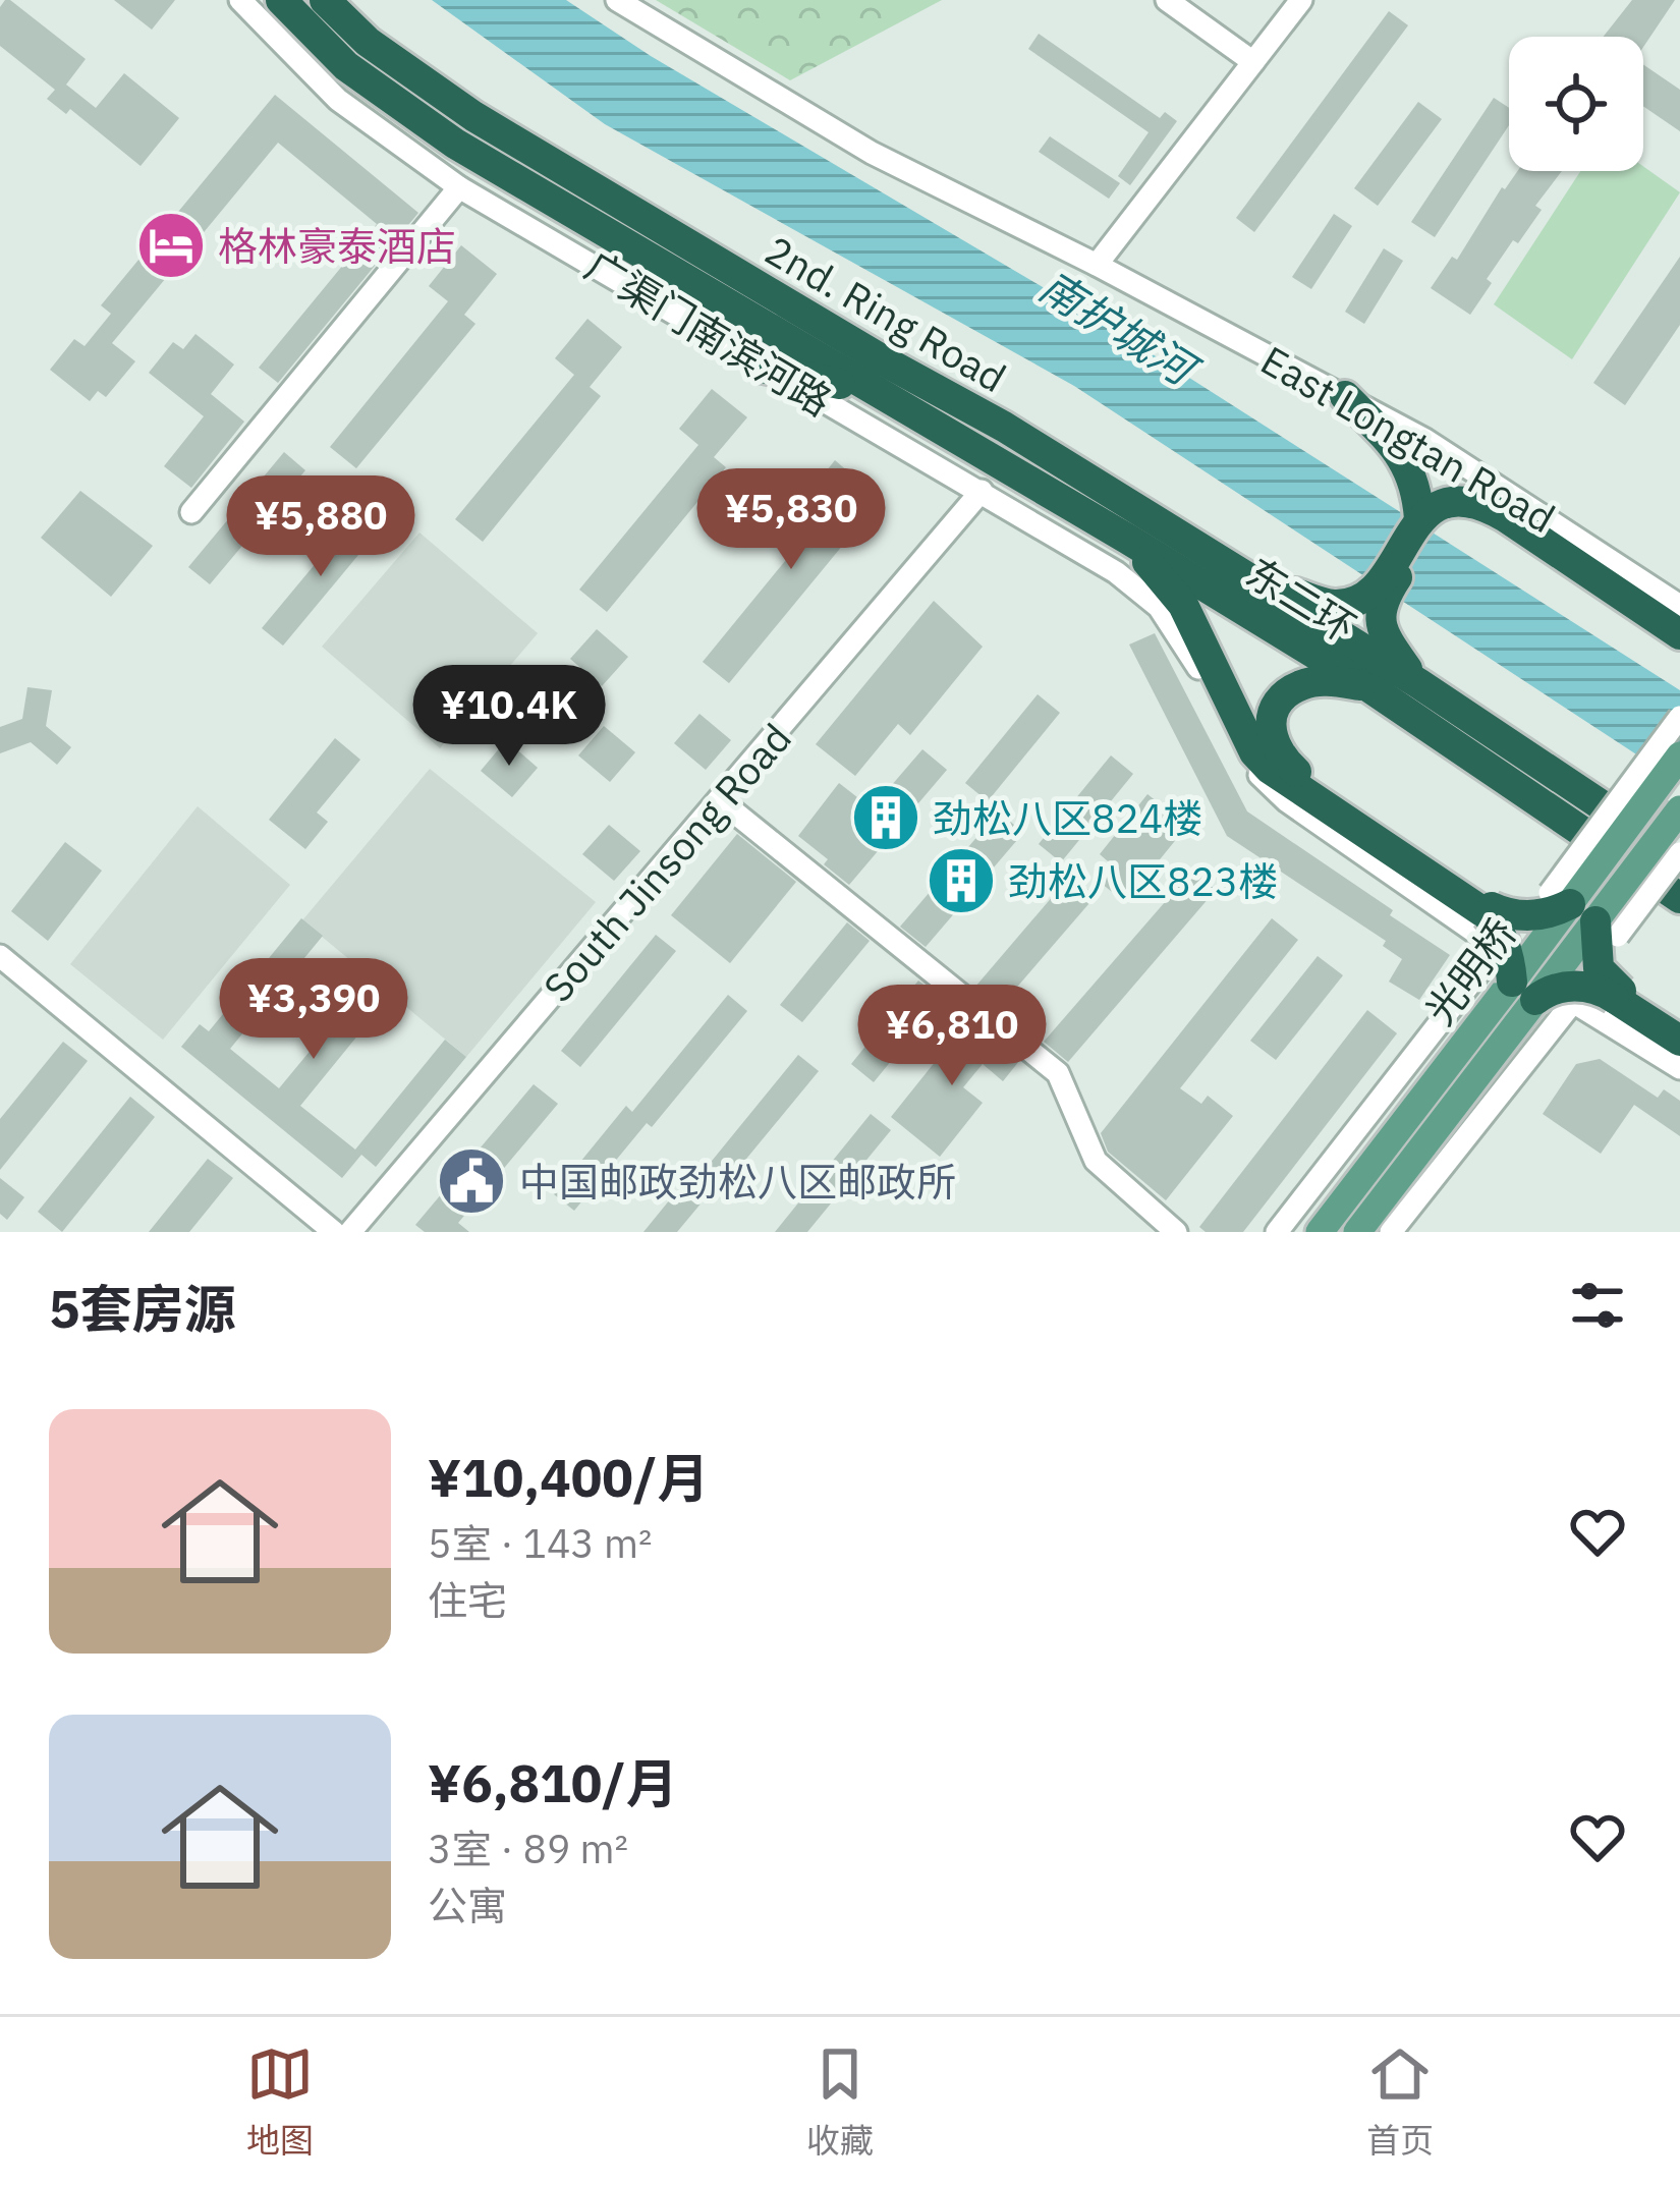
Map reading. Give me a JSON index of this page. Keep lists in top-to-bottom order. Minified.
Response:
{"streets":{"highway":["2nd. Ring Road","东二环"],"main road":["光明桥"],"street":["广渠门南滨河路","East Longtan Road","South Jinsong Road"]},"crossings":[["2nd. Ring Road","东二环"],["广渠门南滨河路","South Jinsong Road"]],"water":["南护城河"],"places":{"hotel":["格林豪泰酒店"],"building":["劲松八区824楼","劲松八区823楼"],"public building":["中国邮政劲松八区邮政所"]},"page":{"price":["¥5,830","¥5,880","¥10.4K","¥3,390","¥6,810"],"heading":"5套房源","list":[{"name":"¥10,400/月","note":"5室 · 143 m² · 住宅"},{"name":"¥6,810/月","note":"3室 · 89 m² · 公寓"}],"tabs":["地图","收藏","首页"]}}
